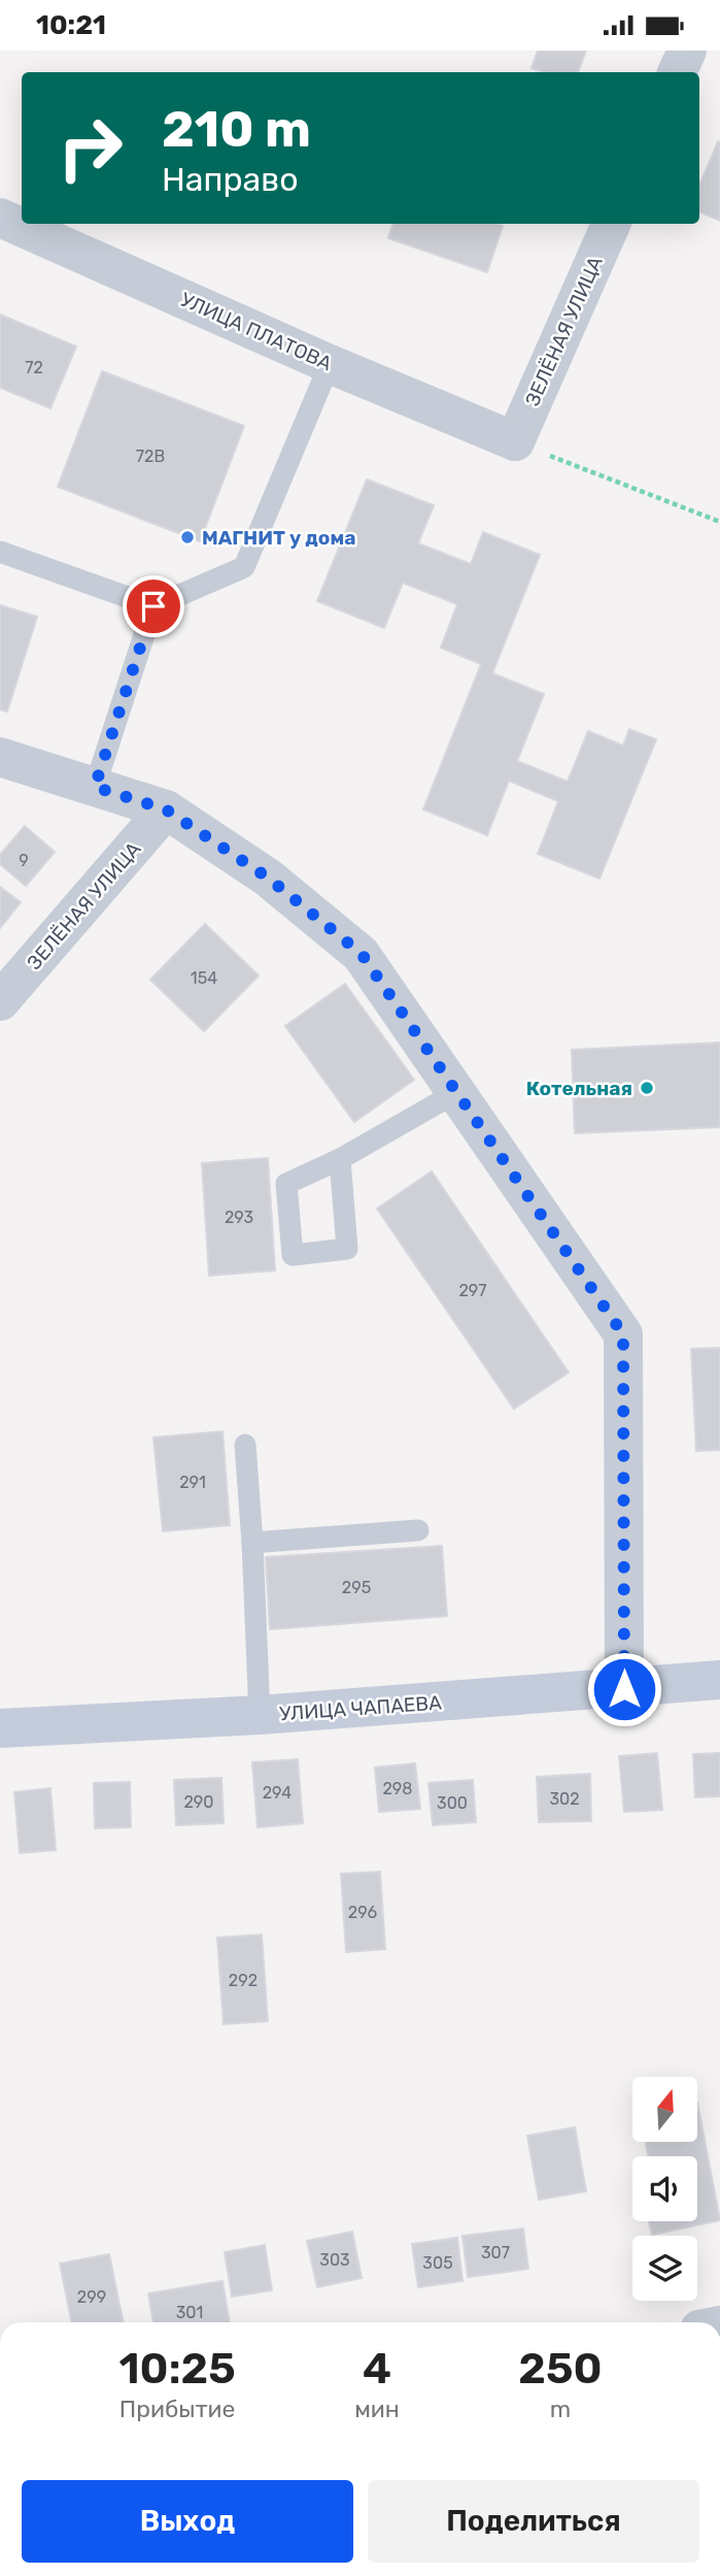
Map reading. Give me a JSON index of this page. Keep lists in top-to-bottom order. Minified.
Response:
{"streets":{"main road":["УЛИЦА ЧАПАЕВА"],"street":["УЛИЦА ПЛАТОВА","ЗЕЛЁНАЯ УЛИЦА"]},"crossings":[["УЛИЦА ПЛАТОВА","ЗЕЛЁНАЯ УЛИЦА"]],"places":["МАГНИТ у дома","Котельная"],"house_numbers":["72","72В","9","154","293","297","291","295","298","294","302","290","300","296","292","307","303","305","299","301"],"north":"top","page":{"status":"10:21","turn":["210 m","Направо"],"eta":["10:25","Прибытие","4","мин","250","m"],"buttons":["Выход","Поделиться"]}}
